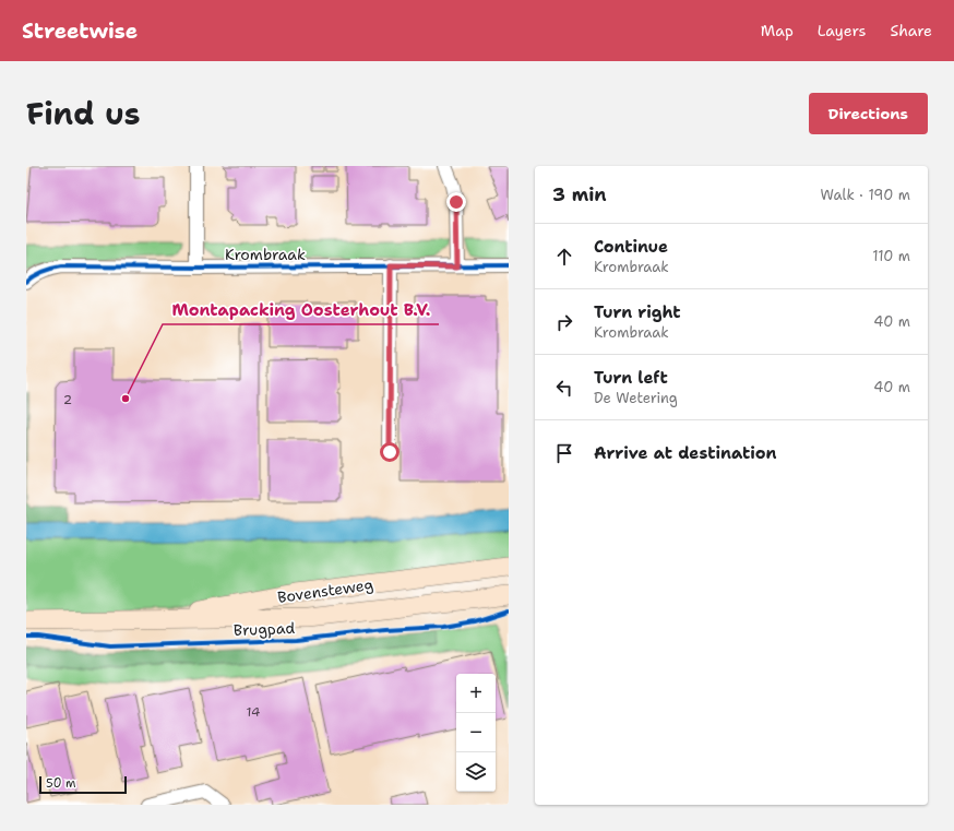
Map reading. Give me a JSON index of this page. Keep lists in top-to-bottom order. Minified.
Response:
{"streets":{"main road":["Bovensteweg"],"street":["Krombraak"],"cycle path":["Brugpad"]},"places":["Montapacking Oosterhout B.V."],"house_numbers":["2","14"],"scale_bar":"50 m","page":{"header":"Streetwise","nav":["Map","Layers","Share"],"title":"Find us","buttons":"Directions","heading":["3 min","Walk · 190 m"],"list":[["Continue","Krombraak","110 m"],["Turn right","Krombraak","40 m"],["Turn left","De Wetering","40 m"],"Arrive at destination"],"map_buttons":["+","−"],"scale":"50 m"}}
